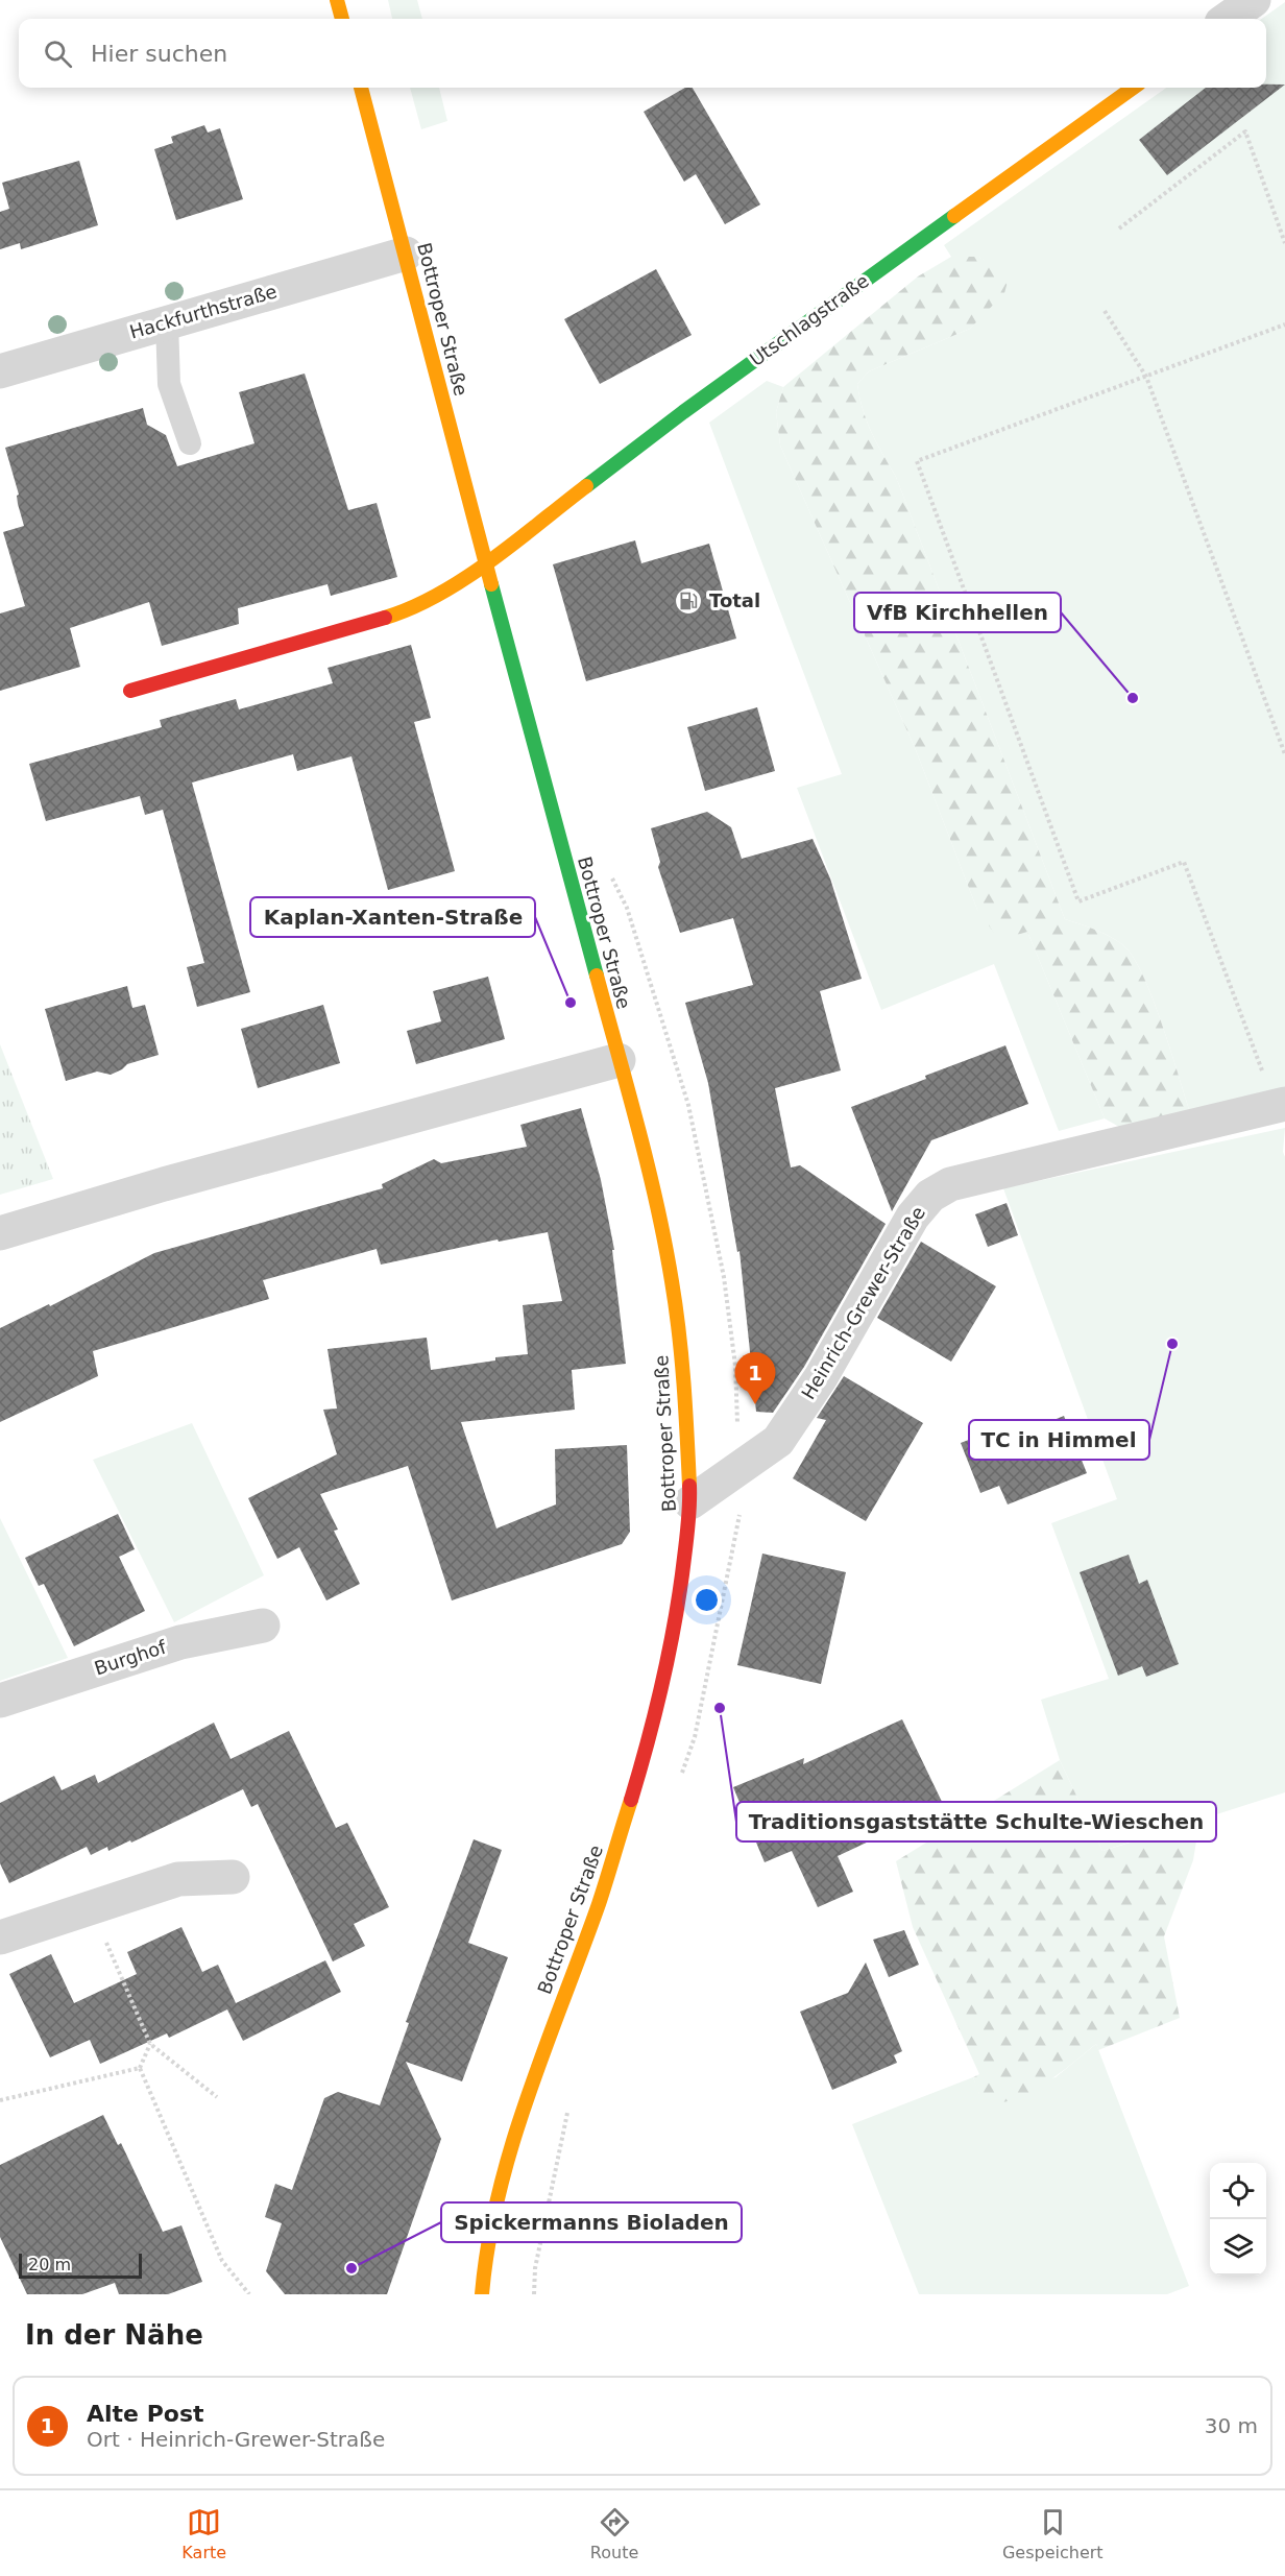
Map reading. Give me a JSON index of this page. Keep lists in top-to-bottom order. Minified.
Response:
{"streets":{"main road":["Bottroper Straße","Utschlagstraße"],"street":["Hackfurthstraße","Heinrich-Grewer-Straße","Burghof"]},"crossings":[["Hackfurthstraße","Bottroper Straße"],["Bottroper Straße","Utschlagstraße"],["Bottroper Straße","Heinrich-Grewer-Straße"]],"places":{"fuel station":["Total"],"other":["VfB Kirchhellen","Kaplan-Xanten-Straße","TC in Himmel","Traditionsgaststätte Schulte-Wieschen","Spickermanns Bioladen"]},"scale_bar":"20 m","page":{"search":"Hier suchen","pins":"1","scale":"20 m","heading":"In der Nähe","list":[{"mark":"1","name":"Alte Post","note":"Ort · Heinrich-Grewer-Straße","value":"30 m"}],"nav":["Karte","Route","Gespeichert"]}}
